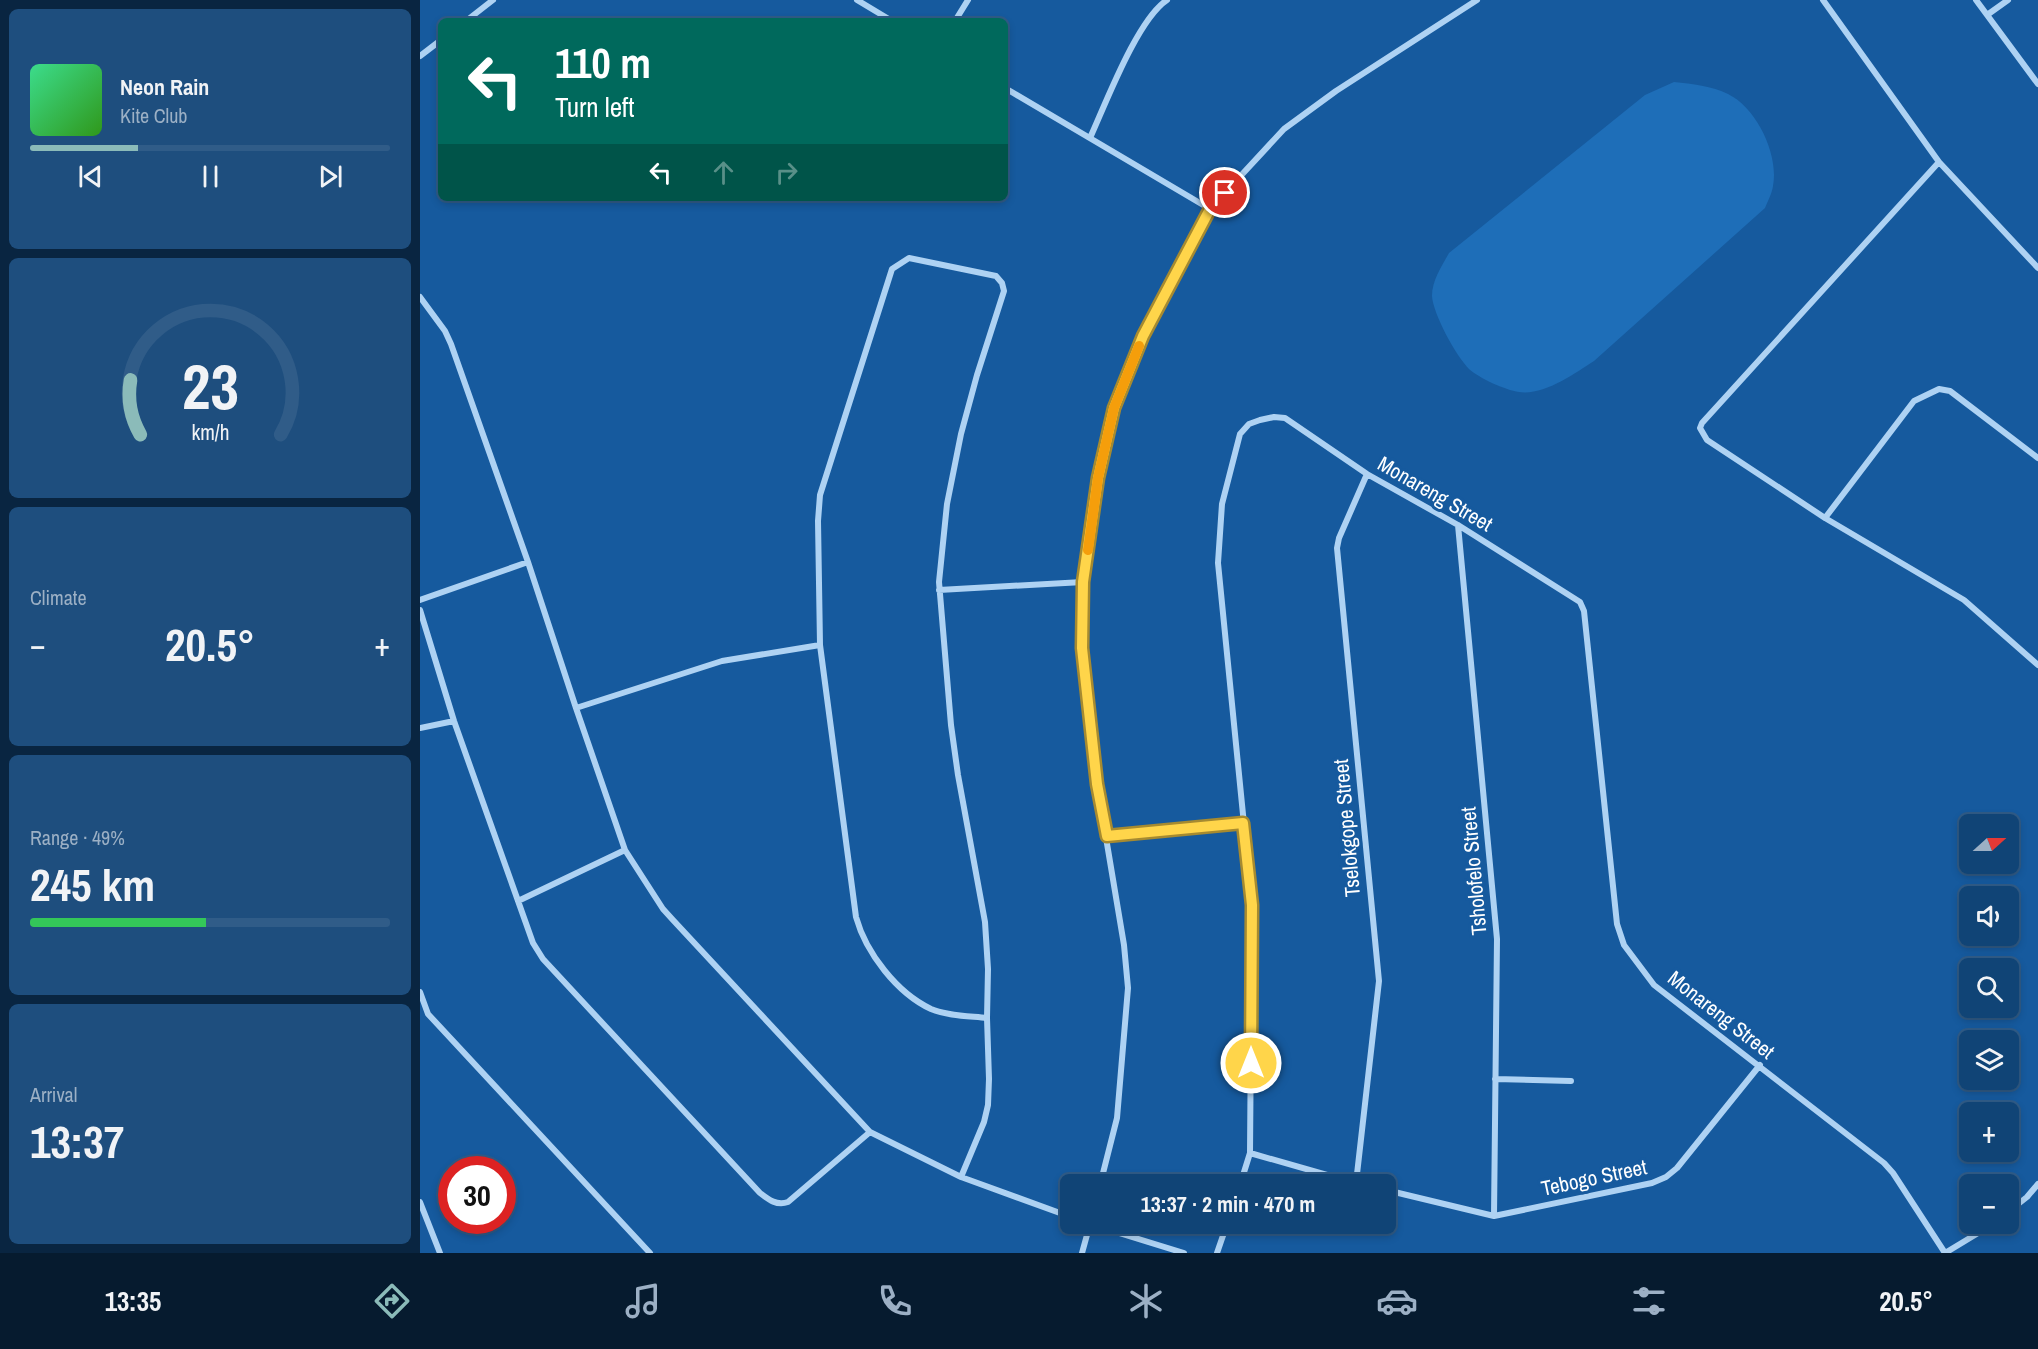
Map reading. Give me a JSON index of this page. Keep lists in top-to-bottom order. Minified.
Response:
{"streets":{"street":["Monareng Street","Tselokgope Street","Tsholofelo Street","Tebogo Street"]},"crossings":[["Monareng Street","Tselokgope Street"],["Monareng Street","Tsholofelo Street"],["Monareng Street","Tebogo Street"],["Tsholofelo Street","Tebogo Street"]],"north":"right","page":{"turn":["110 m","Turn left"],"song":["Neon Rain","Kite Club"],"tile":["Climate",["Range · 49%","245 km"],["Arrival","13:37"]],"heat":["−","20.5°","+"],"map_buttons":["+","−"],"limit":"30","trip":"13:37 · 2 min · 470 m","tabs":["13:35","20.5°"],"gauge":["23","km/h"]}}
